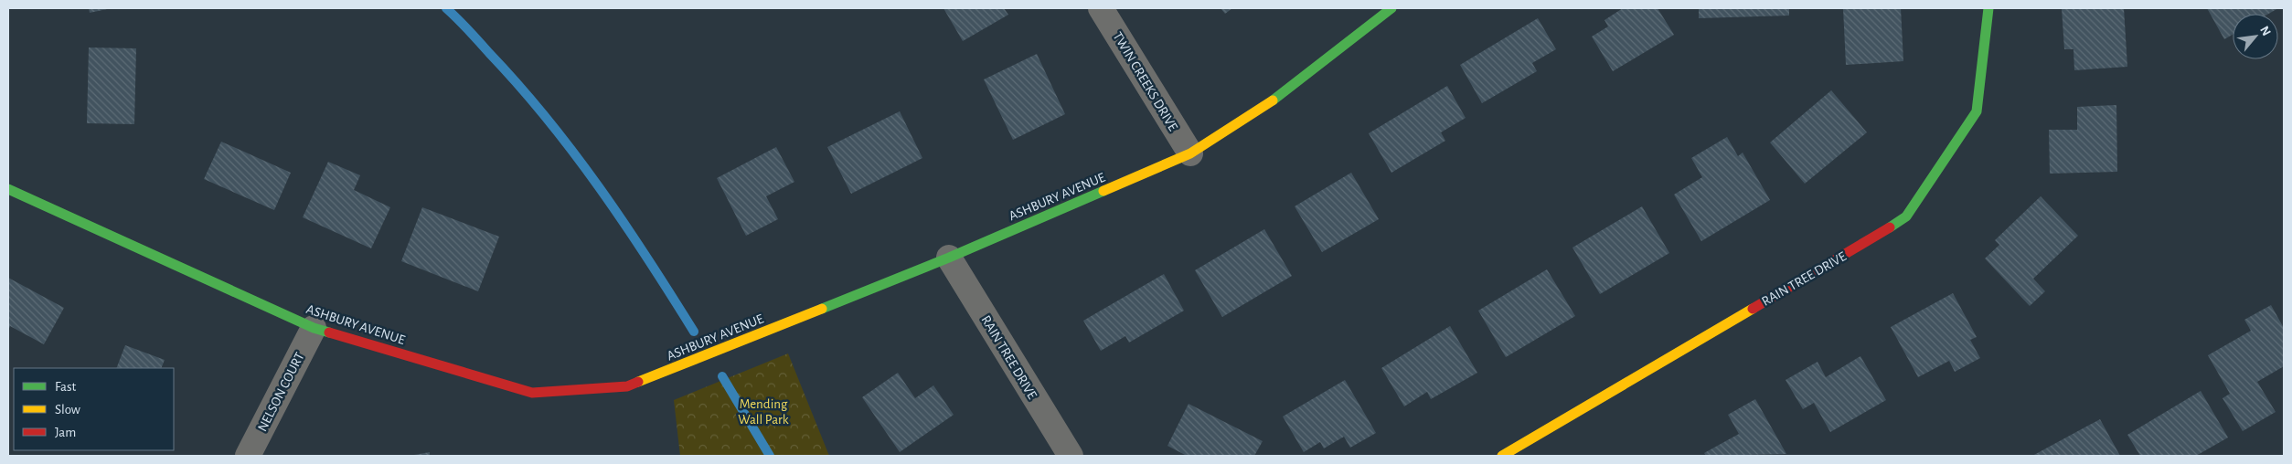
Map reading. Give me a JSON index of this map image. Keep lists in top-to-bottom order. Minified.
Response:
{"streets":{"street":["TWIN CREEKS DRIVE","ASHBURY AVENUE","RAIN TREE DRIVE","NELSON COURT"]},"crossings":[["TWIN CREEKS DRIVE","ASHBURY AVENUE"],["ASHBURY AVENUE","RAIN TREE DRIVE"],["ASHBURY AVENUE","NELSON COURT"]],"parks":["Mending Wall Park"],"legend":["Fast","Slow","Jam"],"north":"top right"}
